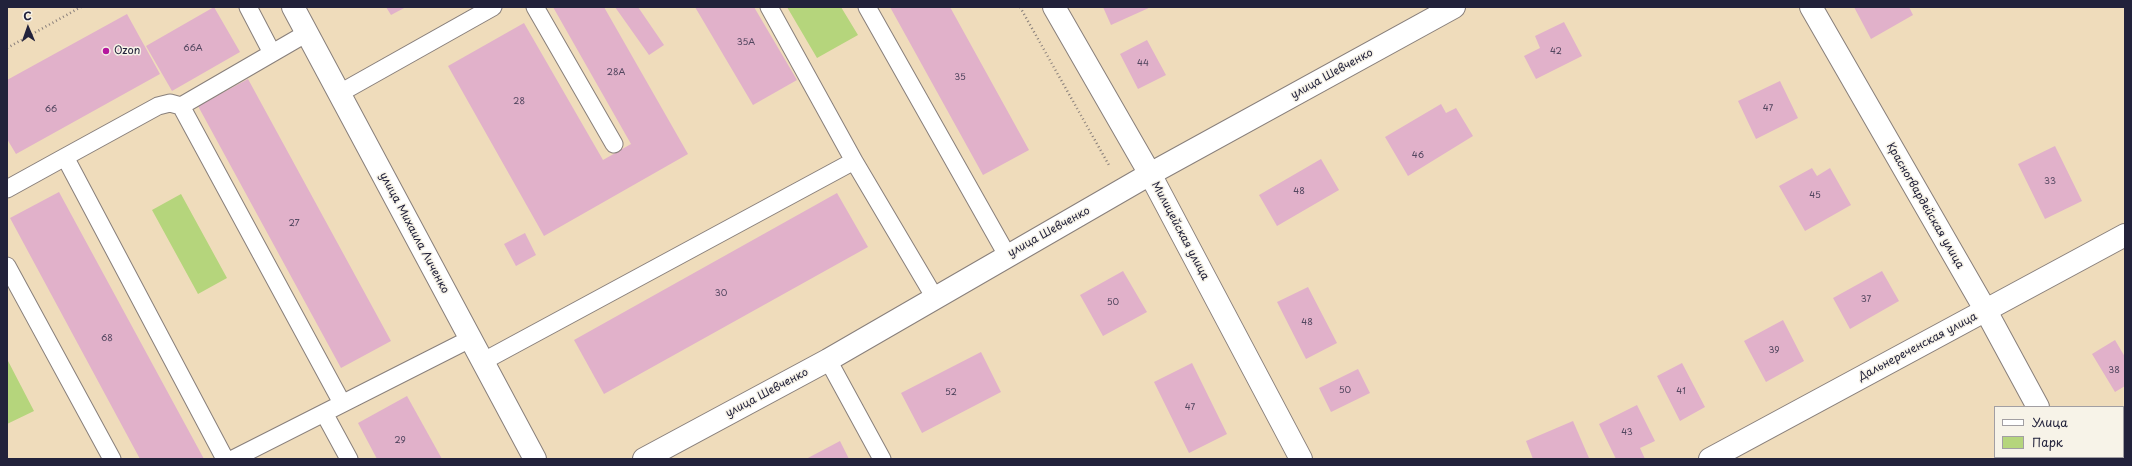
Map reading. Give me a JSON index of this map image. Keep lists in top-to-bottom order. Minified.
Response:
{"streets":{"street":["улица Шевченко","Красногвардейская улица","Милицейская улица","улица Михаила Личенко","Дальнереченская улица"]},"crossings":[["улица Шевченко","Милицейская улица"],["Красногвардейская улица","Дальнереченская улица"]],"places":["Ozon"],"house_numbers":["35А","66А","42","44","28А","35","28","47","66","46","33","48","45","27","30","37","50","48","68","39","38","50","41","52","47","43","29"],"legend":["Улица","Парк"],"north":"top"}
